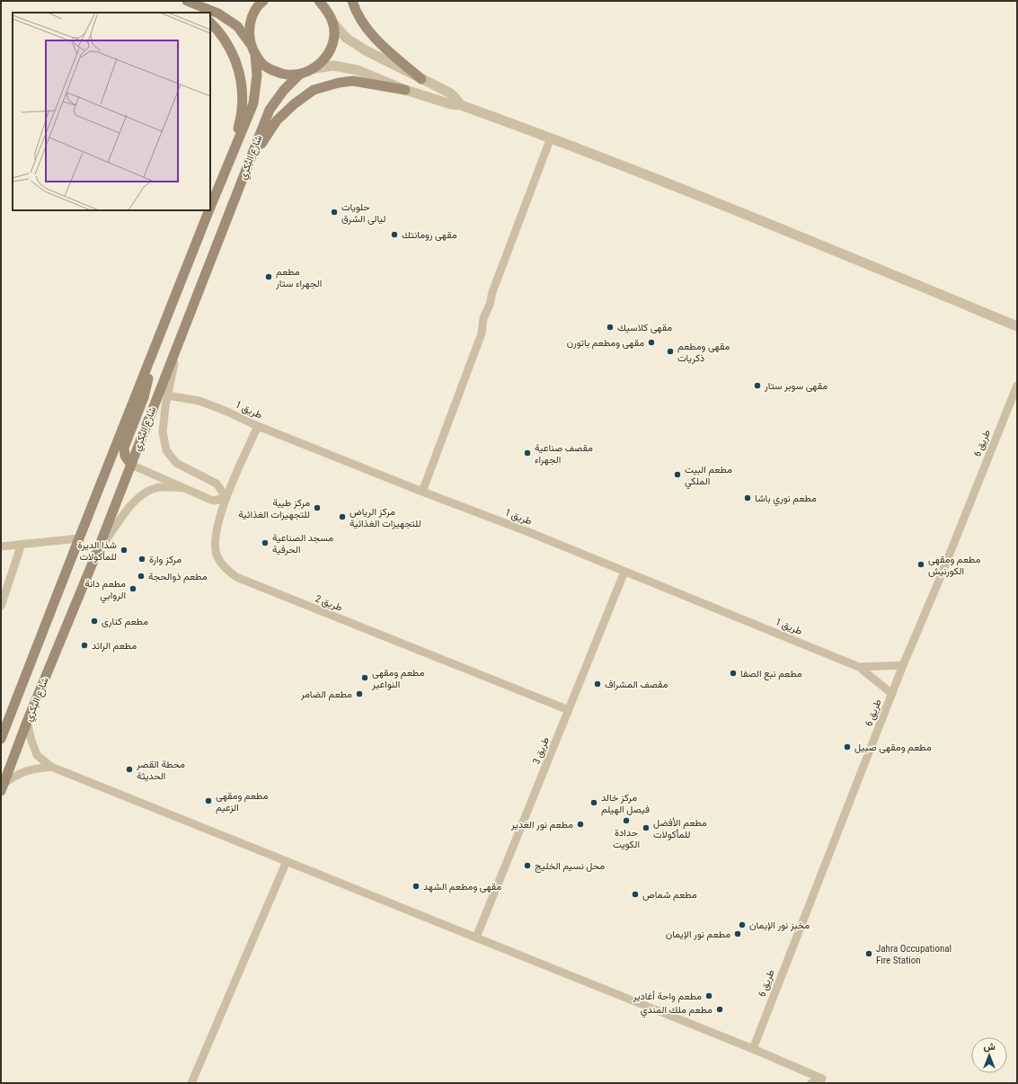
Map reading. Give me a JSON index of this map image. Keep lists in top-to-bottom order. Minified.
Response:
{"streets":{"main road":["شارع البكري"],"street":["طريق 1","طريق 6","طريق 2","طريق 3"]},"crossings":[["طريق 1","طريق 6"],["طريق 1","طريق 2"],["طريق 1","طريق 3"],["طريق 2","طريق 3"]],"places":["حلويات ليالى الشرق","مقهى رومانتك","مطعم الجهراء ستار","مقهى كلاسيك","مقهى ومطعم باتورن","مقهى ومطعم ذكريات","مقهى سوبر ستار","مقصف صناعية الجهراء","مطعم البيت الملكي","مطعم نوري باشا","مركز طيبة للتجهيزات الغذائية","مركز الرياض للتجهيزات الغذائية","مسجد الصناعية الحرفية","شذا الديرة للمأكولات","مركز وارة","مطعم ومقهى الكورنيش","مطعم ذوالحجة","مطعم دانة الروابي","مطعم كنارى","مطعم الرائد","مطعم نبع الصفا","مطعم ومقهى النواعير","مقصف المشراف","مطعم الضامر","مطعم ومقهى صبيل","محطة القصر الحديثة","مطعم ومقهى الزعيم","مركز خالد فيصل الهيلم","حدادة الكويت","مطعم نور الغدير","مطعم الأفضل للمأكولات","محل نسيم الخليج","مقهى ومطعم الشهد","مطعم شماص","مخبز نور الإيمان","مطعم نور الإيمان","Jahra Occupational Fire Station","مطعم واحة أغادير","مطعم ملك المندي"],"north":"top"}
